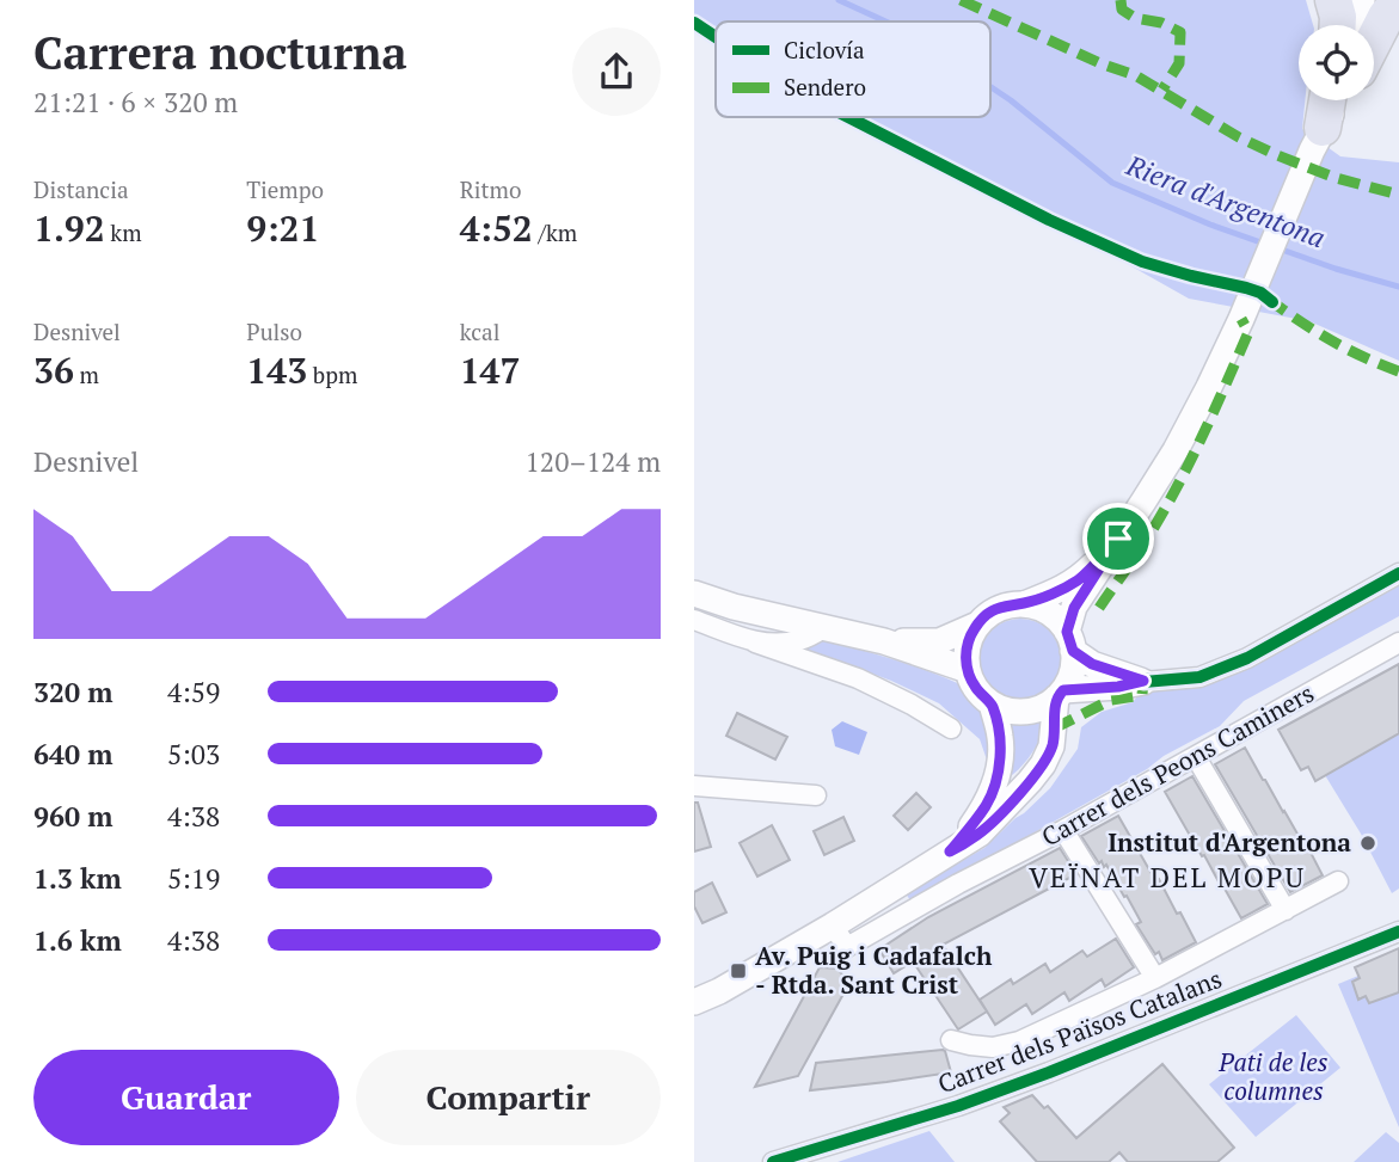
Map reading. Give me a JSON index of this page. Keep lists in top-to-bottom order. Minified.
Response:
{"streets":{"street":["Carrer dels Peons Caminers","Carrer dels Països Catalans"]},"districts":["VEÏNAT DEL MOPU"],"water":["Riera d'Argentona"],"parks":["Pati de les columnes"],"places":{"other":["Institut d'Argentona"],"transit":["Av. Puig i Cadafalch - Rtda. Sant Crist"]},"legend":["Ciclovía","Sendero"],"page":{"heading":["Carrera nocturna","21:21 · 6 × 320 m"],"stats":[["Distancia","1.92 km"],["Tiempo","9:21"],["Ritmo","4:52 /km"],["Desnivel","36 m"],["Pulso","143 bpm"],["kcal","147"]],"chart":["Desnivel","120–124 m"],"list":[{"name":"320 m","note":"4:59"},{"name":"640 m","note":"5:03"},{"name":"960 m","note":"4:38"},{"name":"1.3 km","note":"5:19"},{"name":"1.6 km","note":"4:38"}],"buttons":["Guardar","Compartir"]}}
